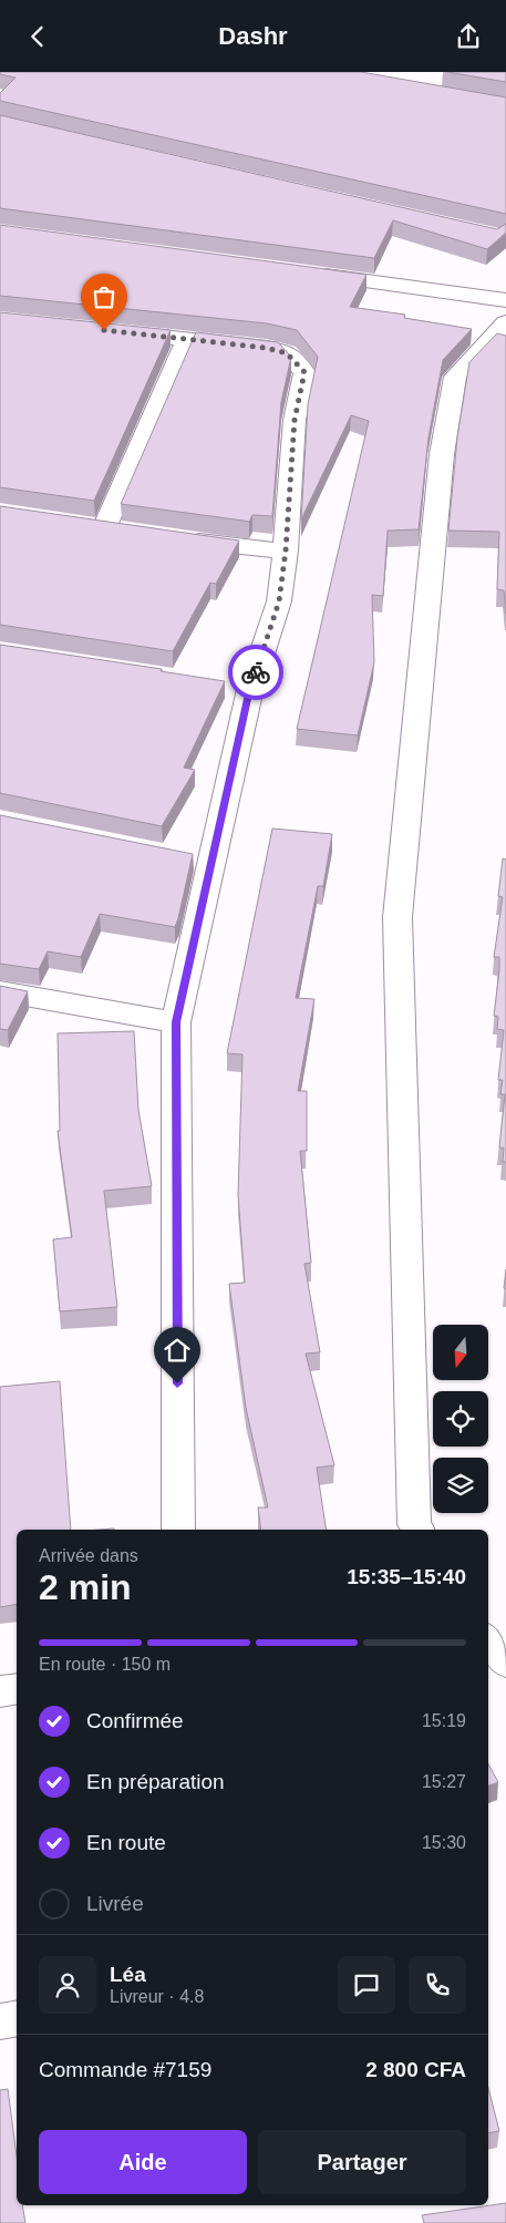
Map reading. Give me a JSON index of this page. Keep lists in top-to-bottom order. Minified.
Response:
{"north":"bottom","page":{"header":"Dashr","heading":["2 min","Arrivée dans","15:35–15:40"],"panel":["Léa","Livreur · 4.8","Commande #7159","2 800 CFA"],"bar":"En route · 150 m","list":[["Confirmée","15:19"],["En préparation","15:27"],["En route","15:30"],"Livrée"],"buttons":["Aide","Partager"]}}
